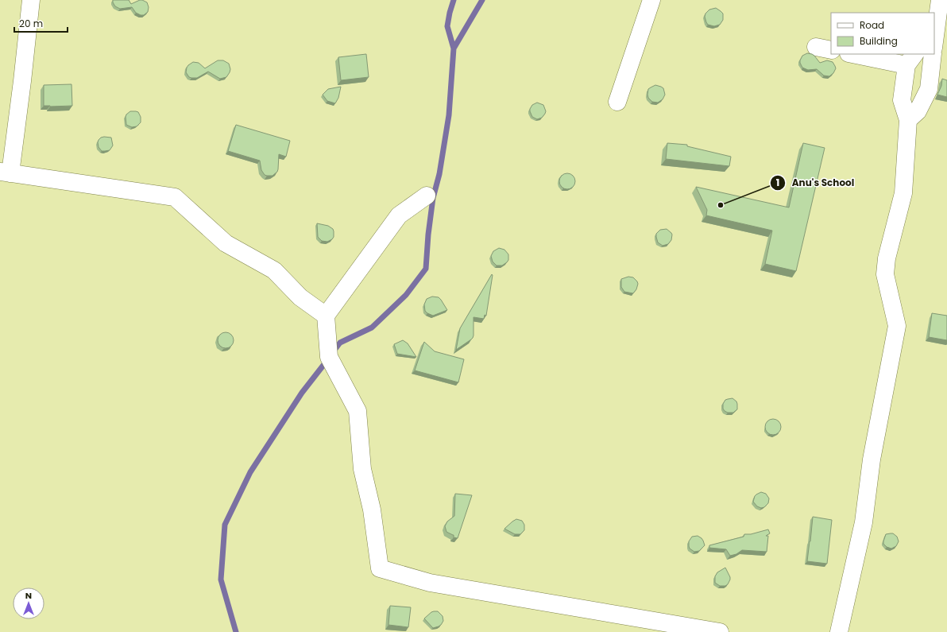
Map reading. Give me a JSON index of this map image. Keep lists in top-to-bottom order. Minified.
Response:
{"places":["Anu's School"],"legend":["Road","Building"],"scale_bar":"20 m","north":"top"}
